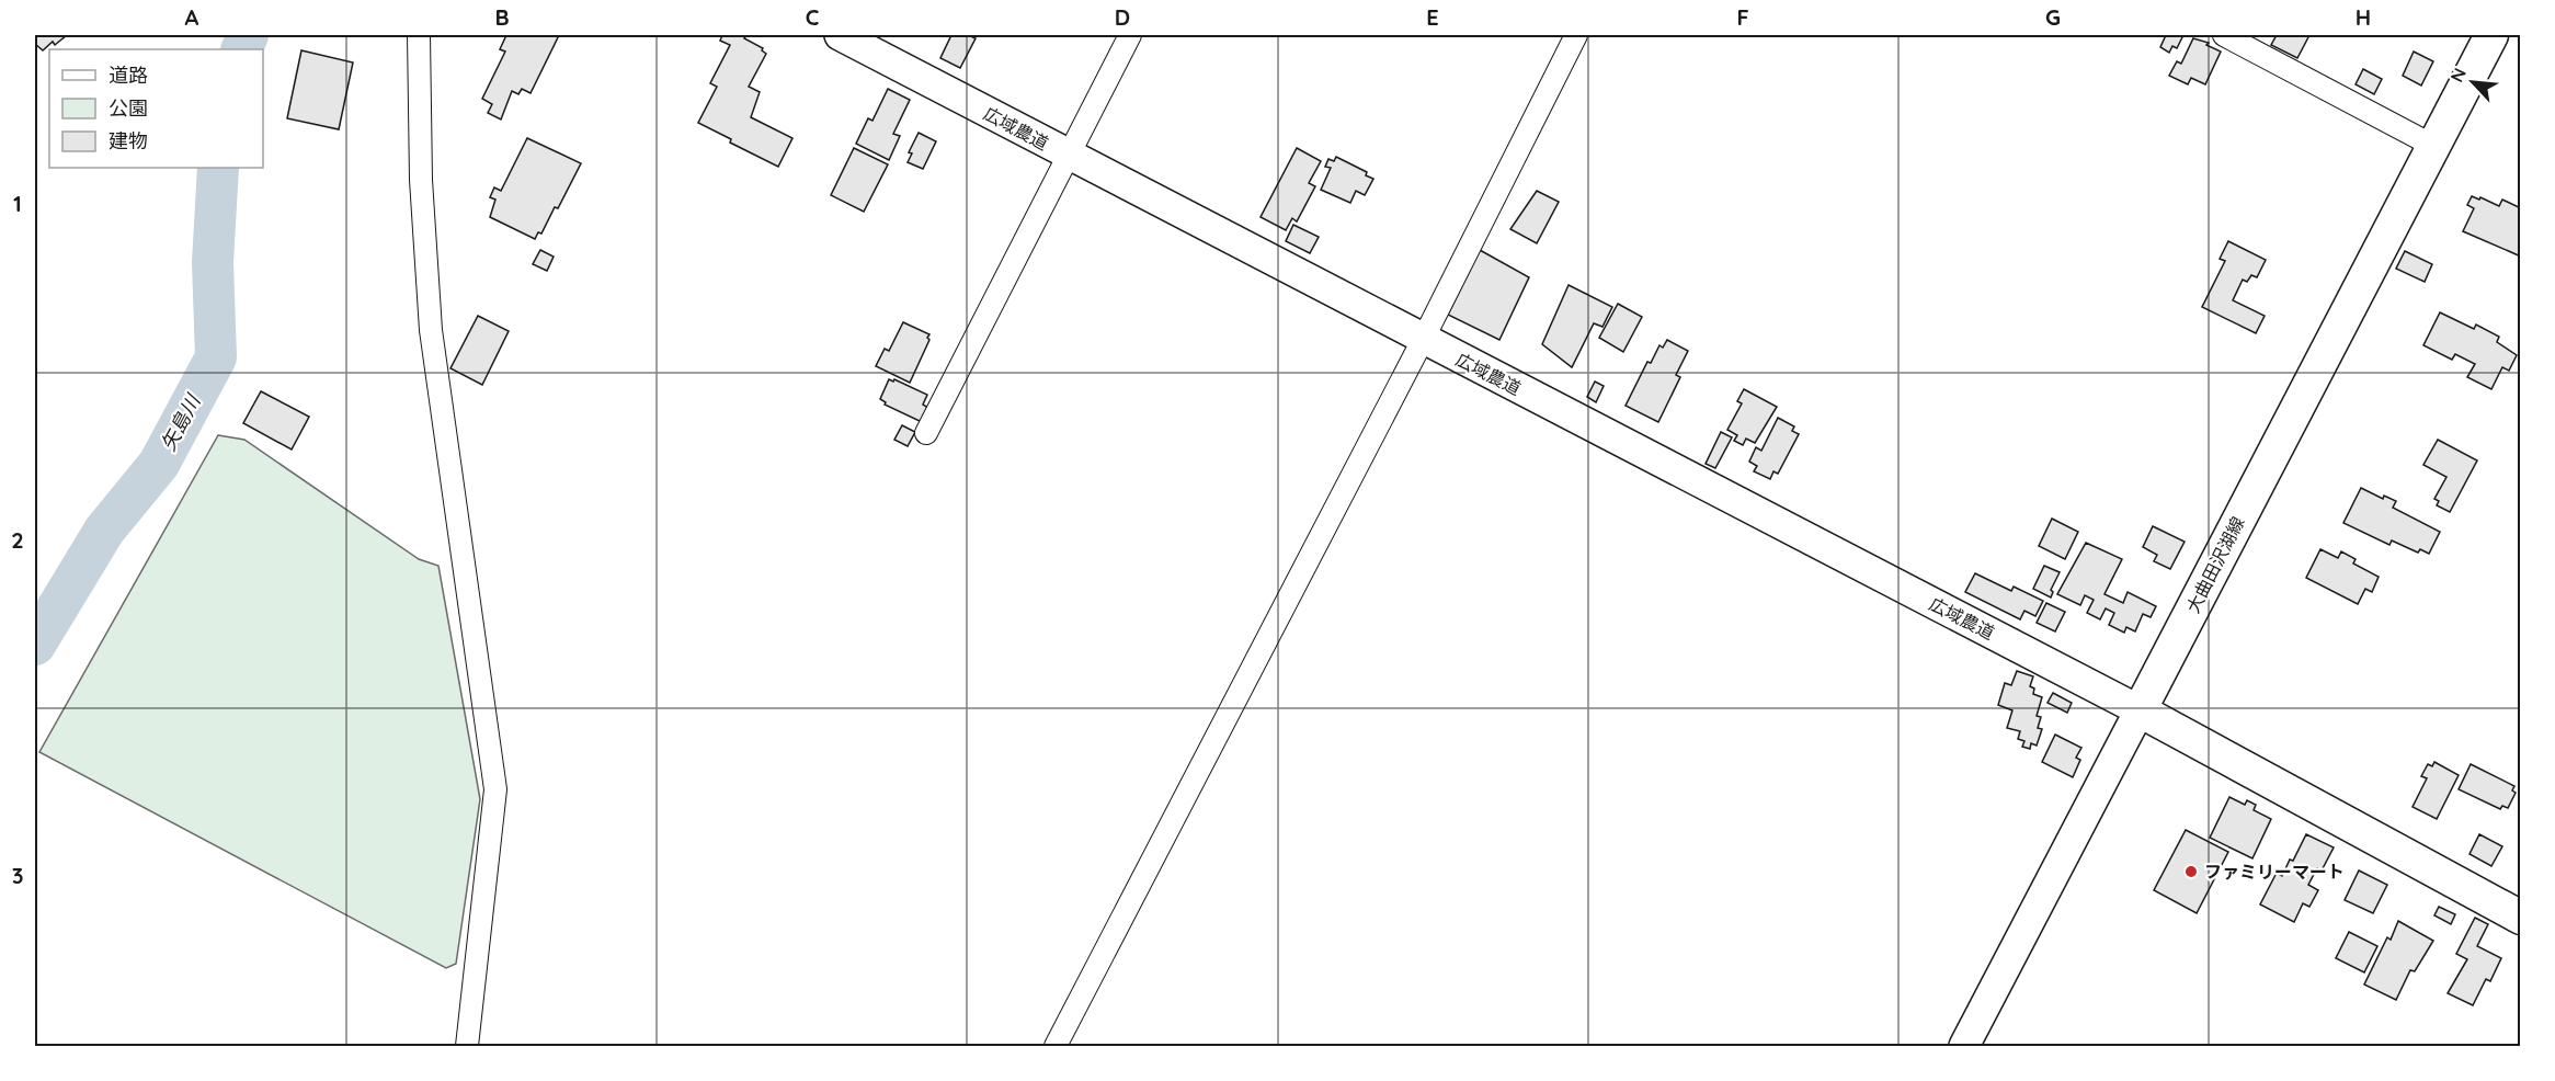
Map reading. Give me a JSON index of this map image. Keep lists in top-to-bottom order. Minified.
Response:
{"streets":{"main road":["大曲田沢湖線"],"street":["広域農道"]},"crossings":[["広域農道","大曲田沢湖線"]],"water":["矢島川"],"places":["ファミリーマート"],"legend":["道路","公園","建物"],"north":"top left","grid":{"columns":["A","B","C","D","E","F","G","H"],"rows":["1","2","3"]}}
